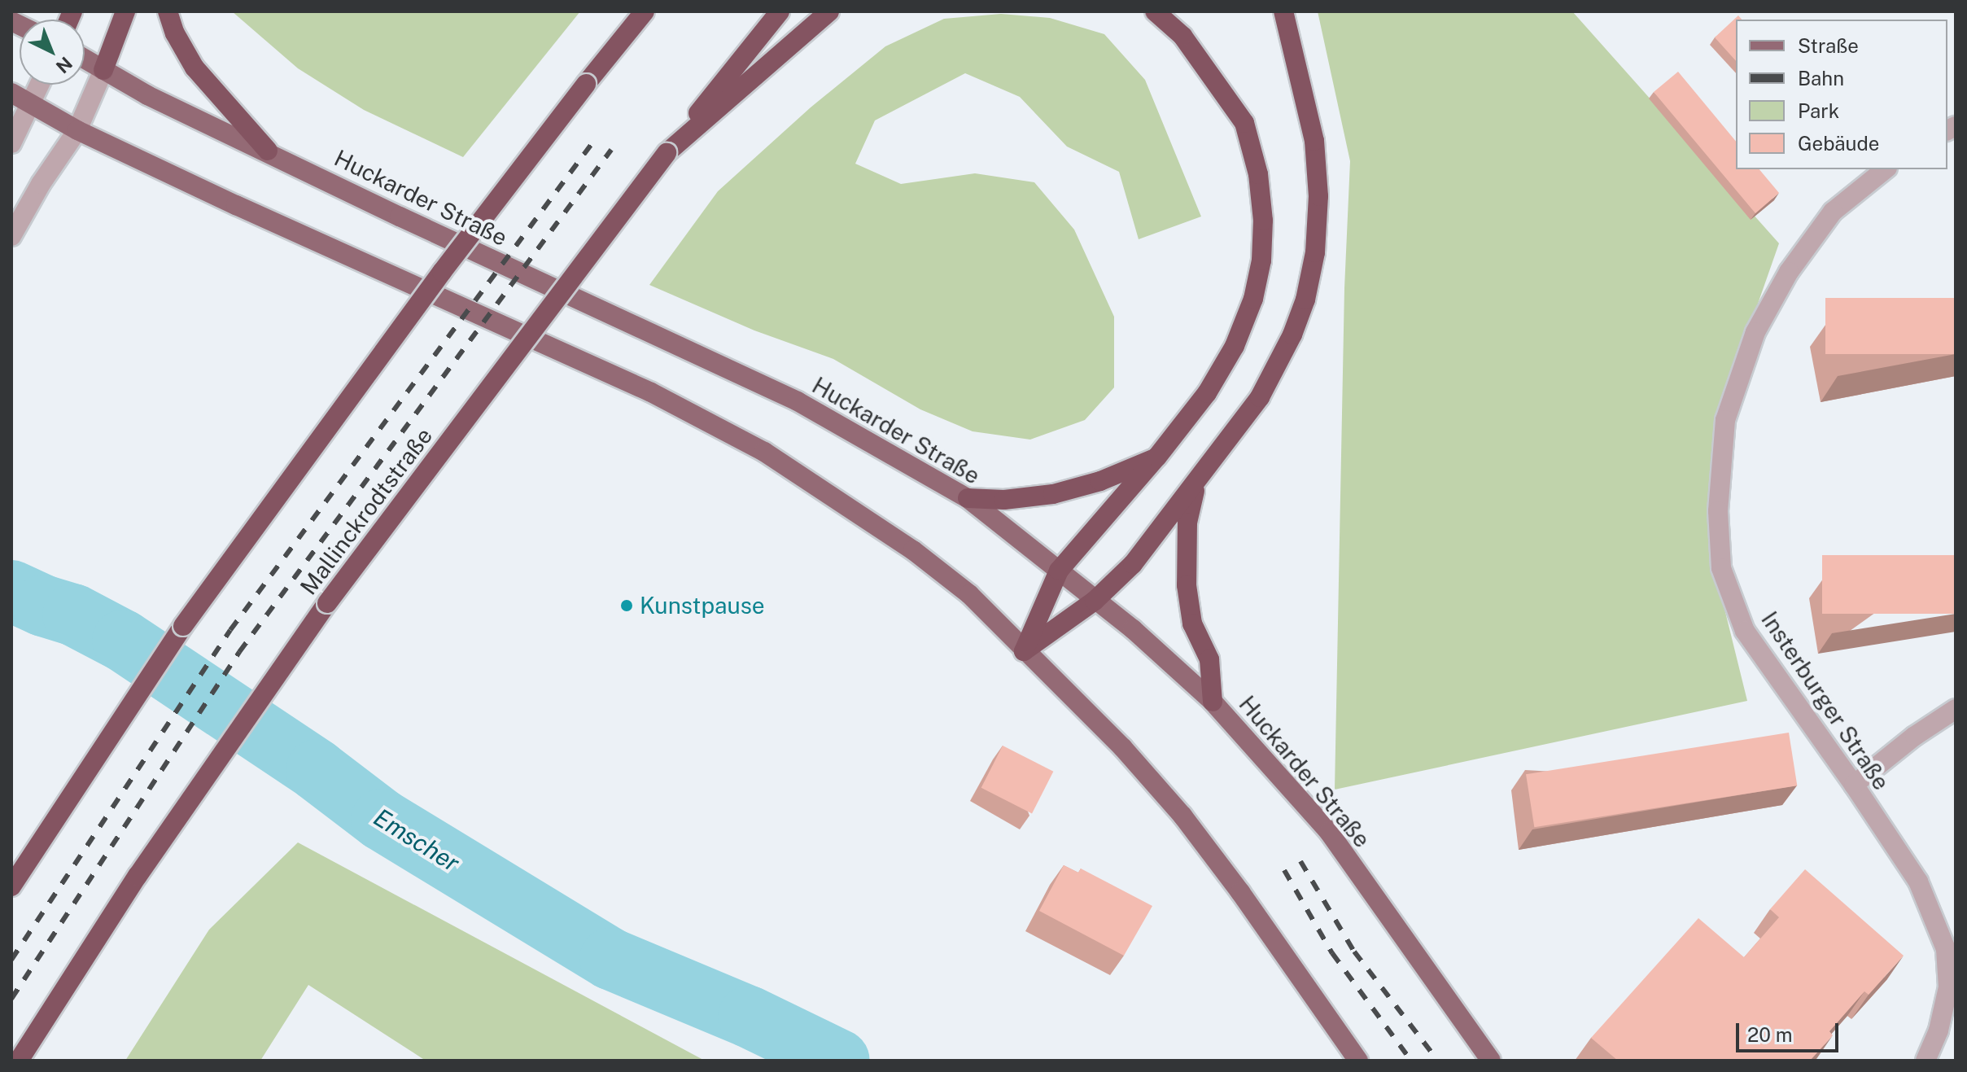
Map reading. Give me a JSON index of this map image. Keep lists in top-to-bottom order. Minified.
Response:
{"streets":{"highway":["Mallinckrodtstraße"],"main road":["Huckarder Straße"],"street":["Insterburger Straße"]},"water":["Emscher"],"places":["Kunstpause"],"legend":["Straße","Bahn","Park","Gebäude"],"scale_bar":"20 m","north":"bottom right"}
